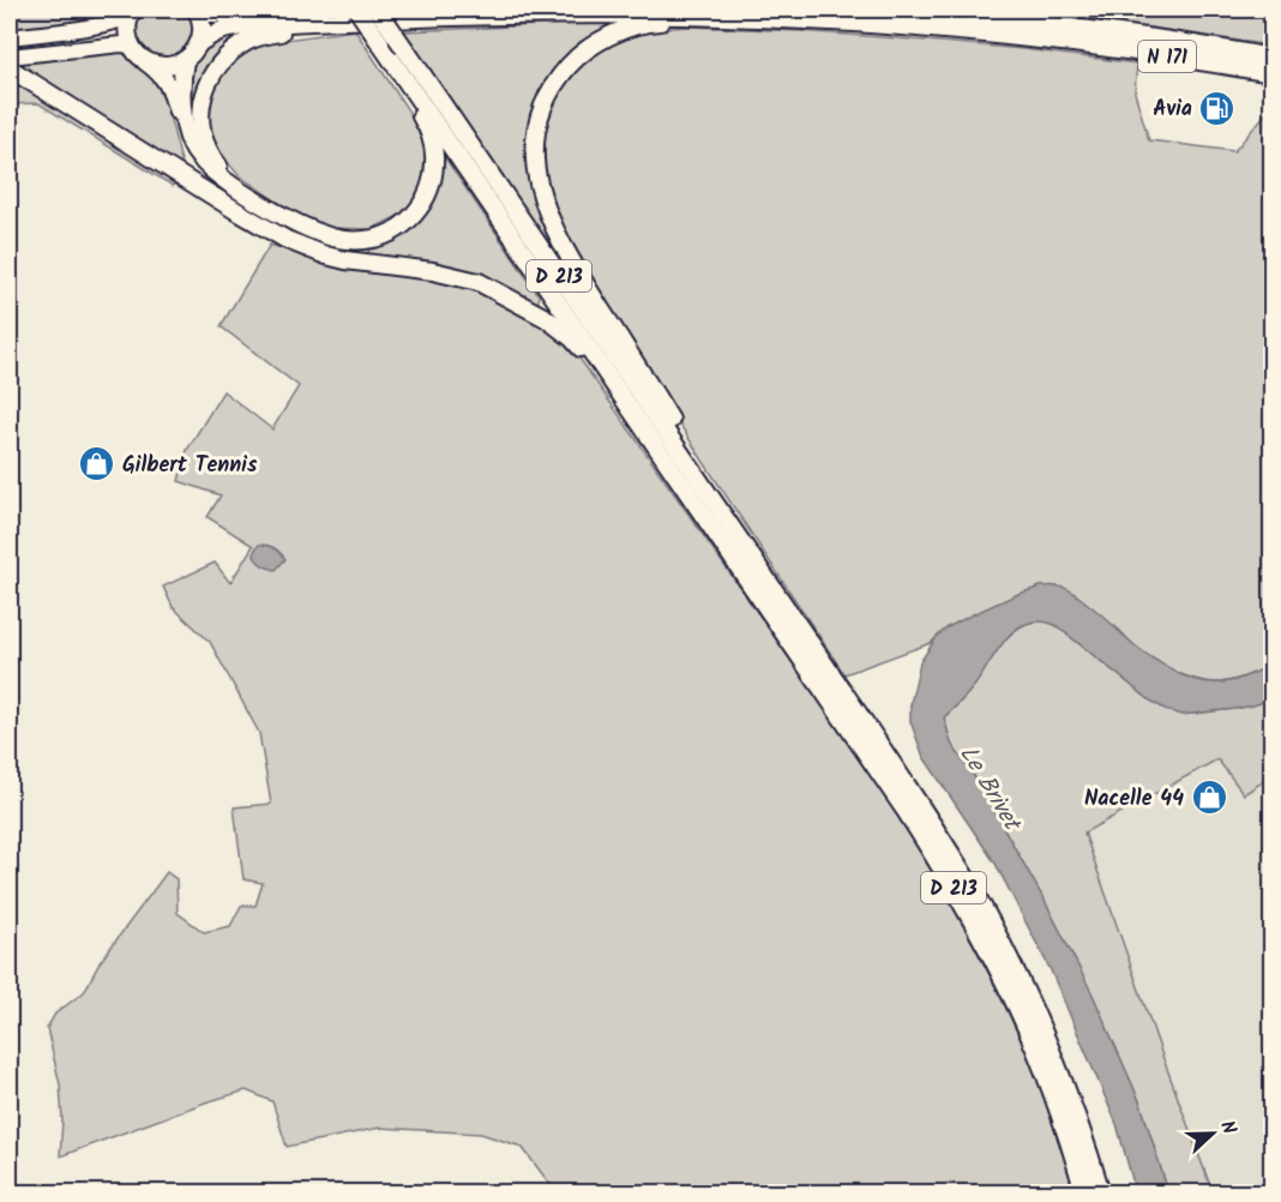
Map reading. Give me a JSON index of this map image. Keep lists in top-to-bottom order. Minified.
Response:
{"streets":{"highway":["N 171","D 213"]},"crossings":[["N 171","D 213"]],"water":["Le Brivet"],"places":{"fuel station":["Avia"],"shop":["Gilbert Tennis","Nacelle 44"]},"north":"right"}
